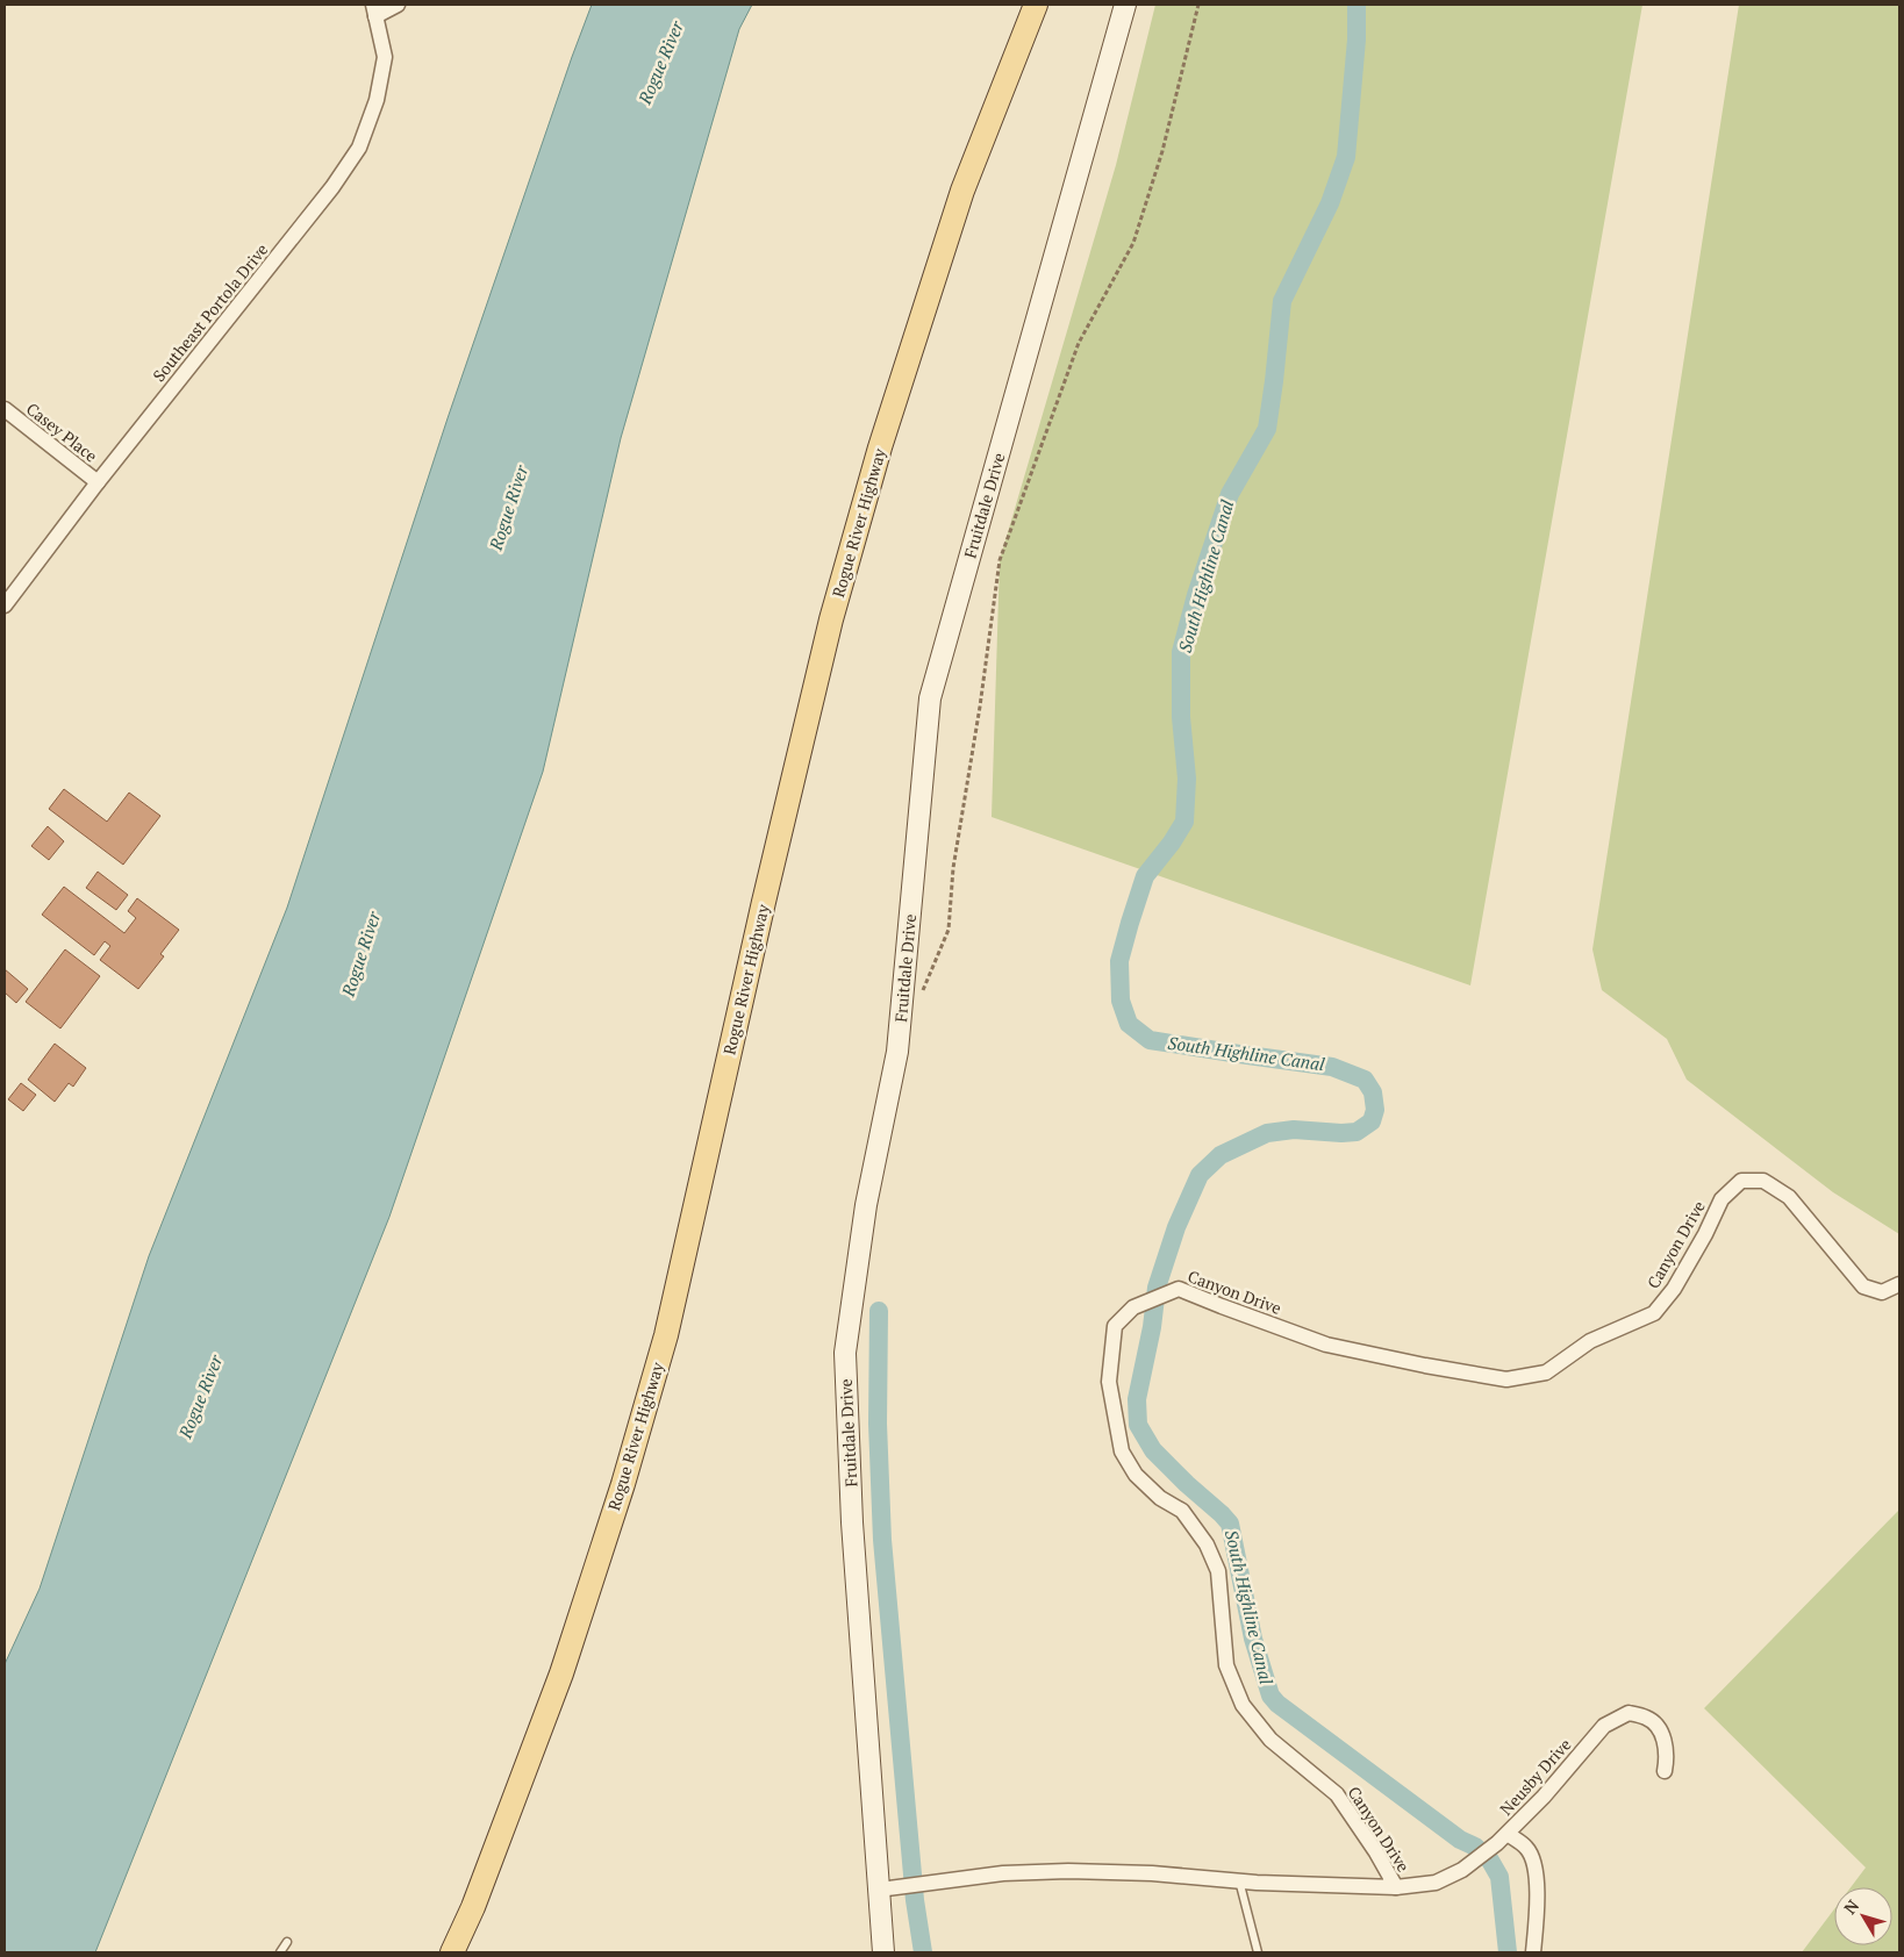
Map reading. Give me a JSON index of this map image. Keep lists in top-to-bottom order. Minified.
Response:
{"streets":{"main road":["Rogue River Highway"],"street":["Southeast Portola Drive","Casey Place","Fruitdale Drive","Canyon Drive","Neusby Drive"]},"crossings":[["Southeast Portola Drive","Casey Place"],["Fruitdale Drive","Canyon Drive"],["Canyon Drive","Neusby Drive"]],"water":["Rogue River","South Highline Canal"],"north":"top left"}
